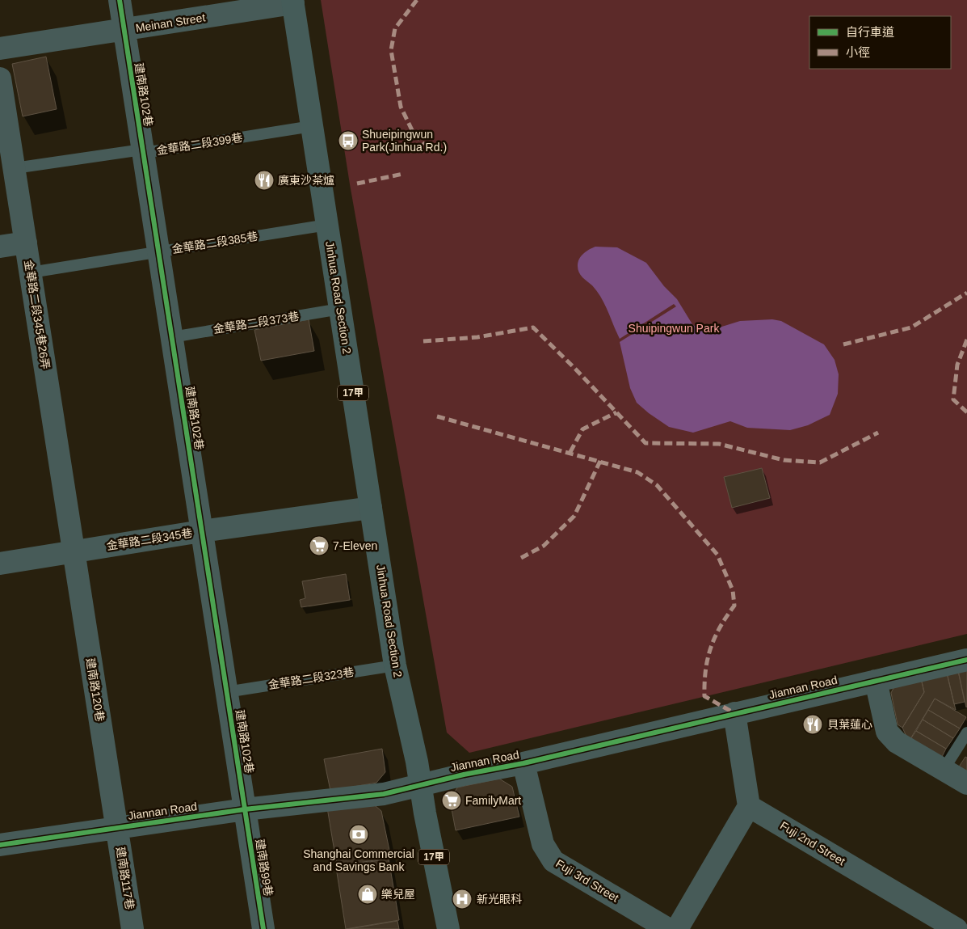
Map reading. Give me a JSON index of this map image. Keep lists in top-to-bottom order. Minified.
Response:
{"streets":{"main road":["Jinhua Road Section 2","17甲"],"street":["Meinan Street","建南路102巷","金華路二段345巷26弄","金華路二段345巷","Jiannan Road","建南路120巷","Fuji 2nd Street","建南路99巷","建南路117巷","Fuji 3rd Street"],"lane":["金華路二段399巷","金華路二段385巷","金華路二段373巷","金華路二段323巷"]},"crossings":[["Meinan Street","建南路102巷"],["Meinan Street","Jinhua Road Section 2"],["建南路102巷","金華路二段399巷"],["建南路102巷","金華路二段385巷"],["建南路102巷","金華路二段373巷"],["建南路102巷","金華路二段345巷"],["建南路102巷","金華路二段323巷"],["建南路102巷","Jiannan Road"],["建南路102巷","建南路99巷"],["金華路二段399巷","Jinhua Road Section 2"],["金華路二段399巷","金華路二段345巷26弄"],["金華路二段385巷","Jinhua Road Section 2"],["金華路二段385巷","金華路二段345巷26弄"],["Jinhua Road Section 2","金華路二段373巷"],["Jinhua Road Section 2","金華路二段345巷"],["Jinhua Road Section 2","金華路二段323巷"],["Jinhua Road Section 2","Jiannan Road"],["金華路二段345巷26弄","金華路二段345巷"],["金華路二段345巷26弄","建南路120巷"],["金華路二段345巷","建南路120巷"],["Jiannan Road","建南路120巷"],["Jiannan Road","建南路99巷"],["Jiannan Road","建南路117巷"],["Jiannan Road","Fuji 3rd Street"],["建南路120巷","建南路117巷"]],"parks":["Shuipingwun Park"],"places":{"bus stop":["Shueipingwun Park(Jinhua Rd.)"],"restaurant":["廣東沙茶爐","貝葉蓮心"],"supermarket":["7-Eleven","FamilyMart"],"bank":["Shanghai Commercial and Savings Bank"],"shop":["樂兒屋"],"hospital":["新光眼科"]},"legend":["自行車道","小徑"]}
